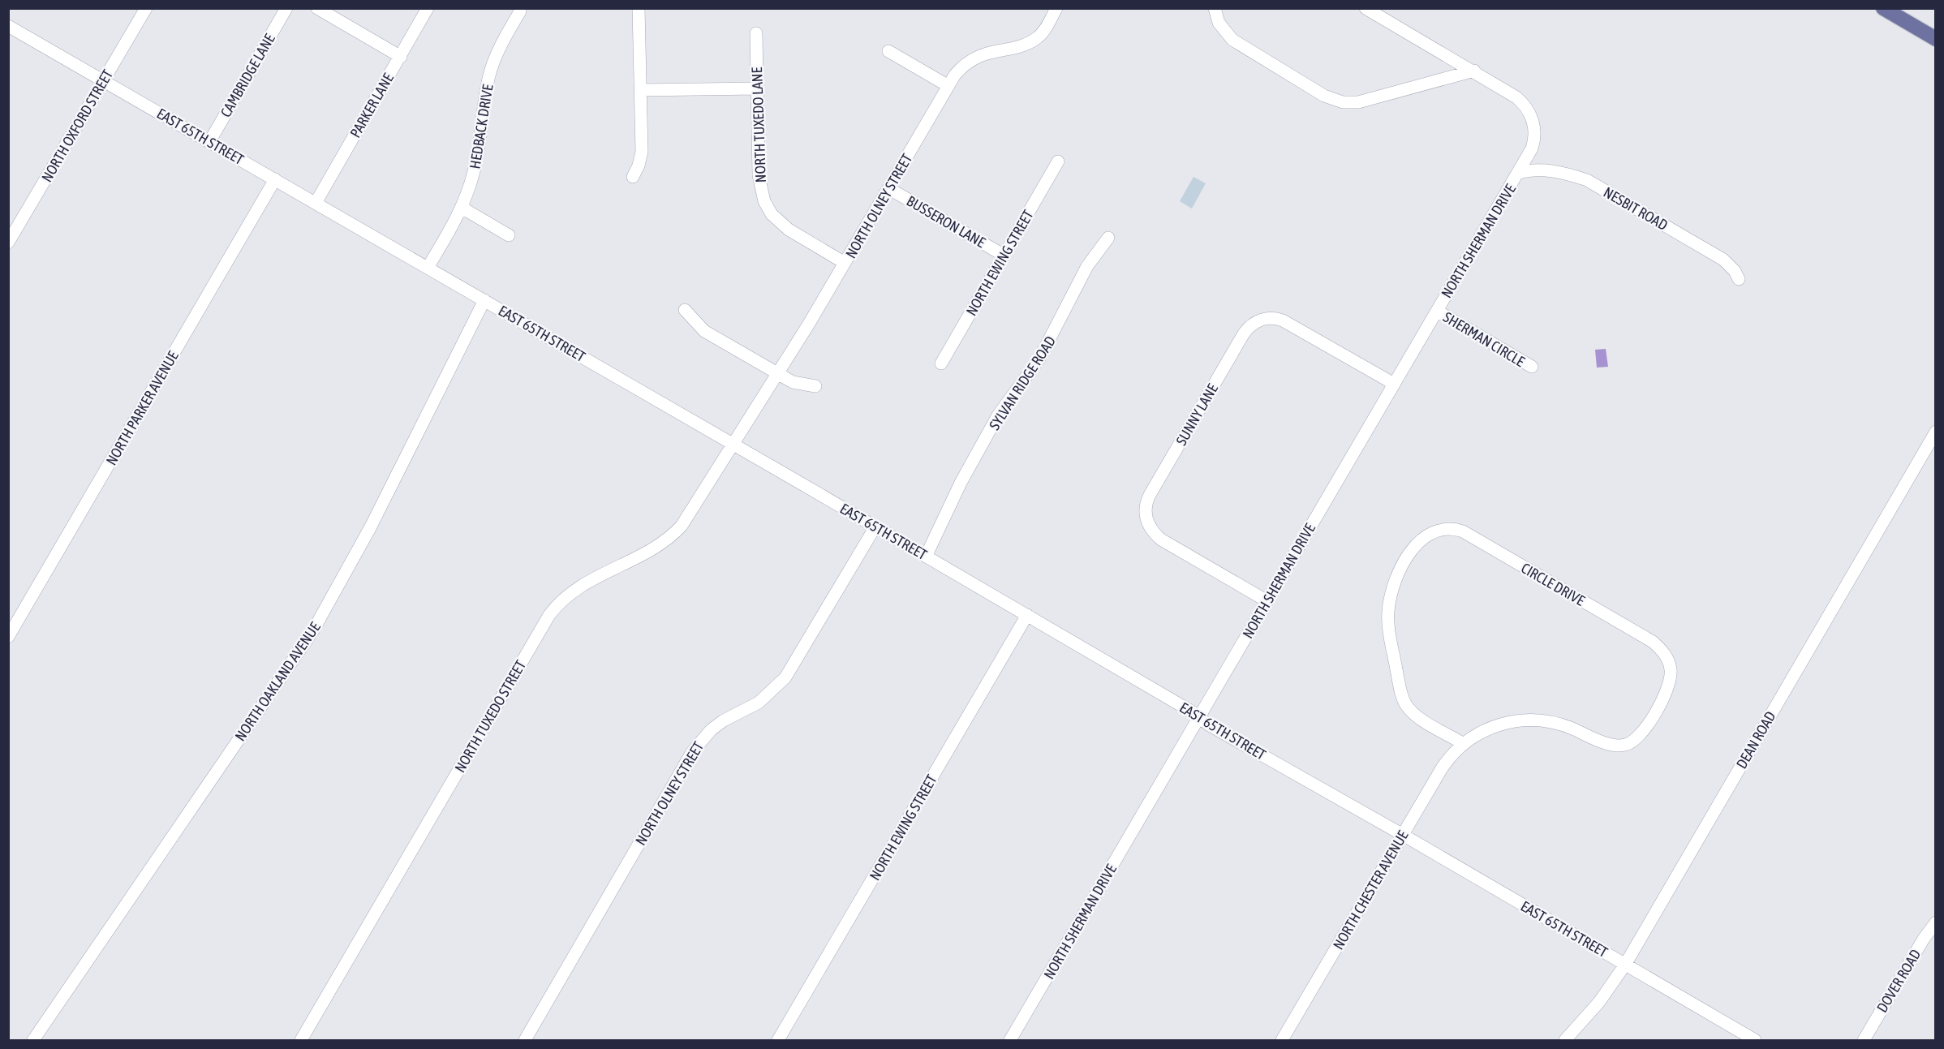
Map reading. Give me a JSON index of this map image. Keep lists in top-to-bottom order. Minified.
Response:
{"streets":{"street":["CAMBRIDGE LANE","PARKER LANE","NORTH TUXEDO LANE","NORTH OXFORD STREET","HEDBACK DRIVE","EAST 65TH STREET","NORTH OLNEY STREET","NESBIT ROAD","BUSSERON LANE","NORTH SHERMAN DRIVE","NORTH EWING STREET","SHERMAN CIRCLE","SYLVAN RIDGE ROAD","NORTH PARKER AVENUE","SUNNY LANE","CIRCLE DRIVE","NORTH OAKLAND AVENUE","NORTH TUXEDO STREET","DEAN ROAD","NORTH CHESTER AVENUE","DOVER ROAD"]},"crossings":[["CAMBRIDGE LANE","EAST 65TH STREET"],["PARKER LANE","EAST 65TH STREET"],["NORTH TUXEDO LANE","NORTH OLNEY STREET"],["NORTH OXFORD STREET","EAST 65TH STREET"],["HEDBACK DRIVE","EAST 65TH STREET"],["EAST 65TH STREET","NORTH OLNEY STREET"],["EAST 65TH STREET","NORTH SHERMAN DRIVE"],["EAST 65TH STREET","NORTH EWING STREET"],["EAST 65TH STREET","SYLVAN RIDGE ROAD"],["EAST 65TH STREET","NORTH PARKER AVENUE"],["EAST 65TH STREET","NORTH OAKLAND AVENUE"],["EAST 65TH STREET","NORTH TUXEDO STREET"],["EAST 65TH STREET","DEAN ROAD"],["EAST 65TH STREET","NORTH CHESTER AVENUE"],["NORTH OLNEY STREET","BUSSERON LANE"],["NORTH OLNEY STREET","NORTH TUXEDO STREET"],["NESBIT ROAD","NORTH SHERMAN DRIVE"],["BUSSERON LANE","NORTH EWING STREET"],["NORTH SHERMAN DRIVE","SHERMAN CIRCLE"],["NORTH SHERMAN DRIVE","SUNNY LANE"],["CIRCLE DRIVE","NORTH CHESTER AVENUE"]]}
